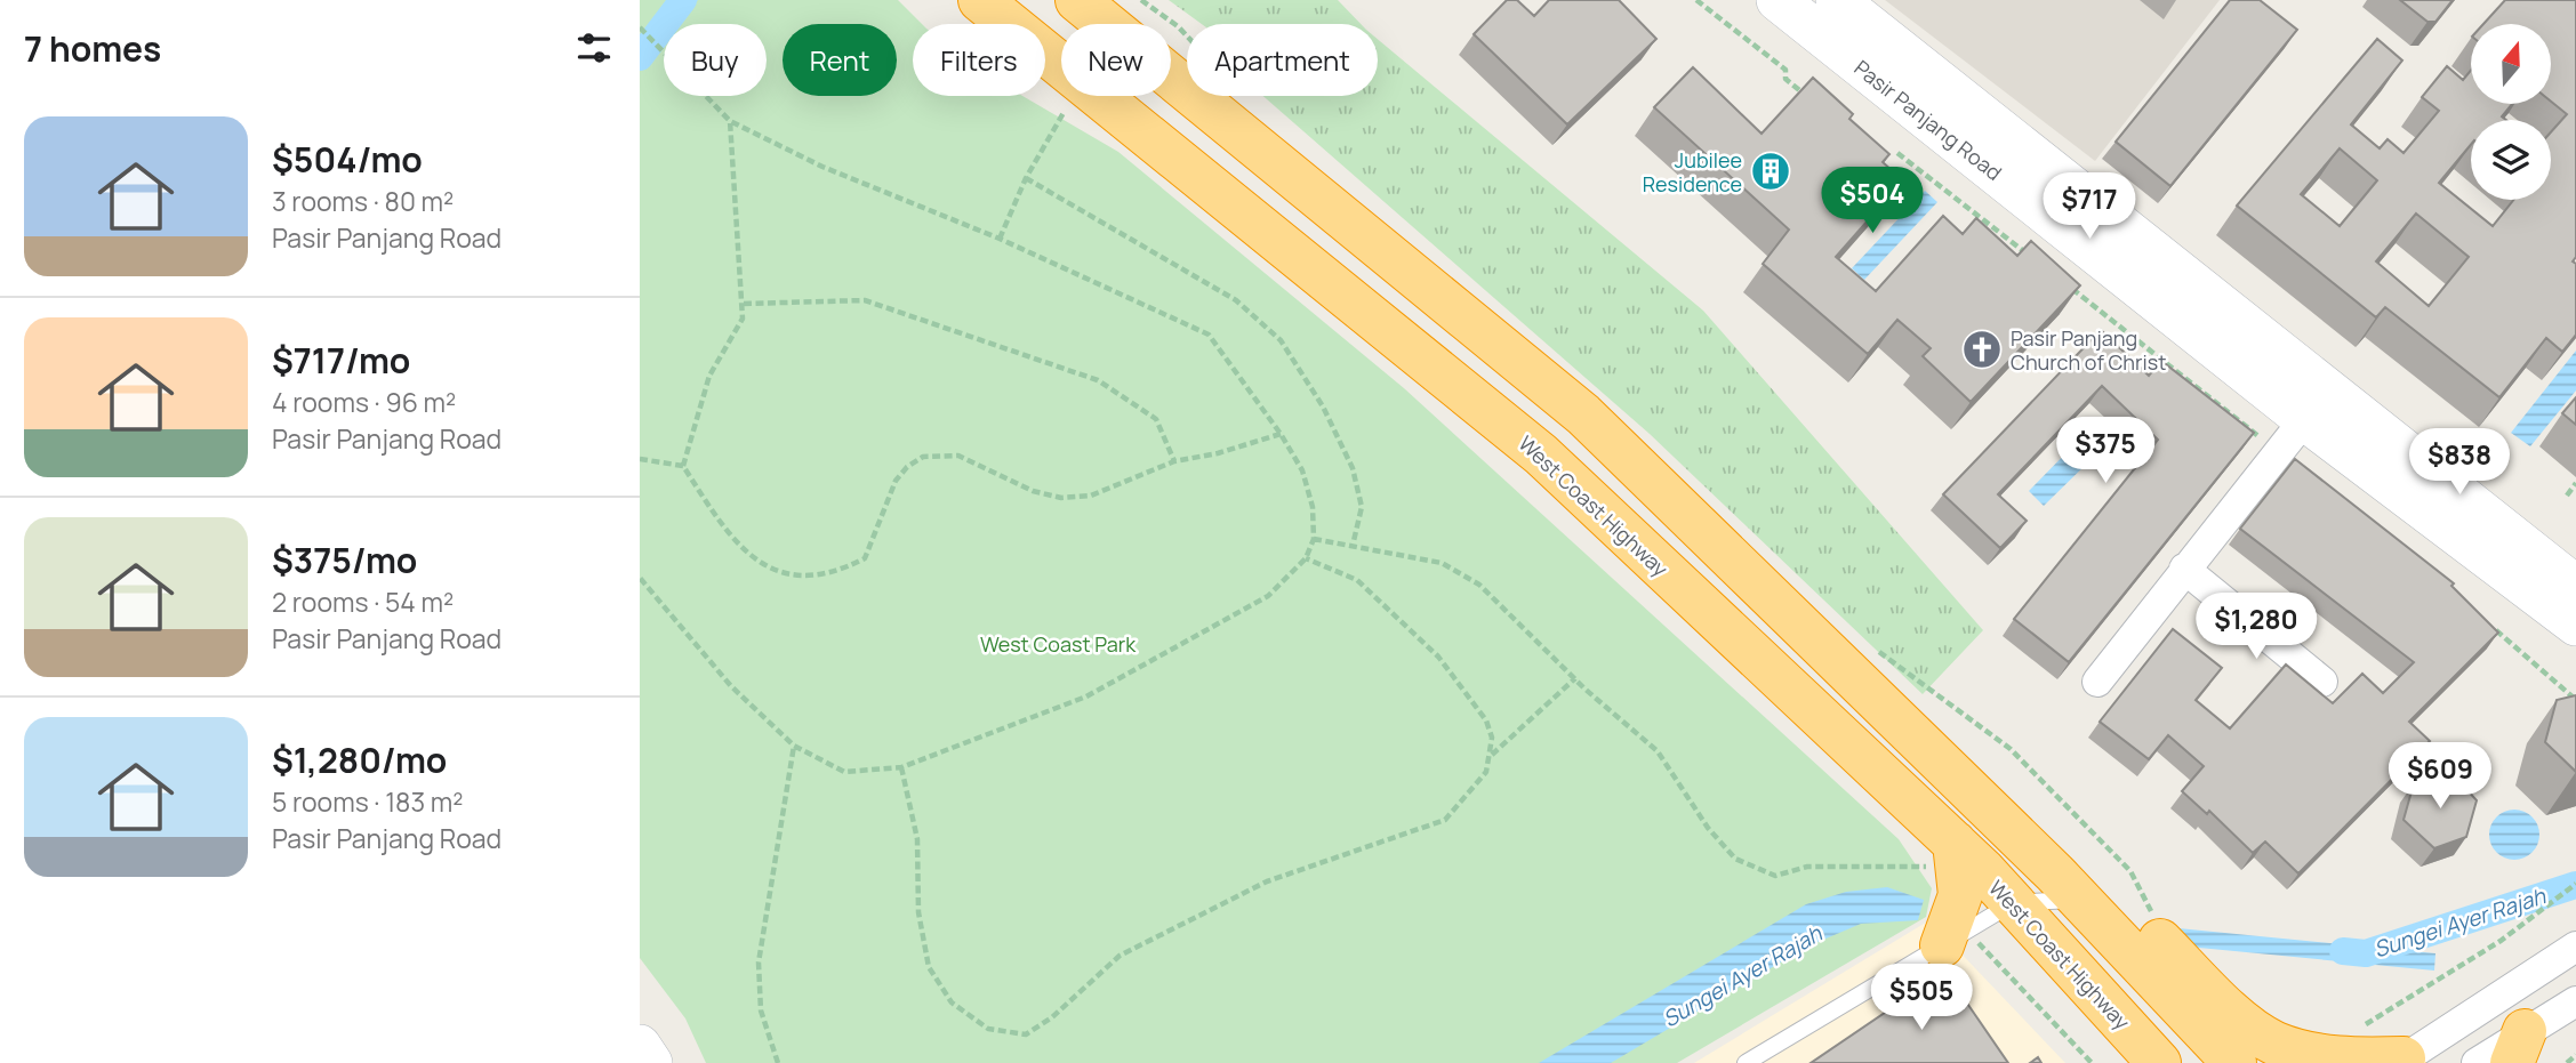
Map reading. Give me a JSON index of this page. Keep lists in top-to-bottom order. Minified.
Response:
{"streets":{"highway":["West Coast Highway"],"main road":["Pasir Panjang Road"]},"water":["Sungei Ayer Rajah"],"parks":["West Coast Park"],"places":{"building":["Jubilee Residence"],"church":["Pasir Panjang Church of Christ"]},"north":"top","page":{"heading":"7 homes","chip":["Buy","Rent","Filters","New","Apartment"],"list":[{"name":"$504/mo","note":"3 rooms · 80 m² · Pasir Panjang Road"},{"name":"$717/mo","note":"4 rooms · 96 m² · Pasir Panjang Road"},{"name":"$375/mo","note":"2 rooms · 54 m² · Pasir Panjang Road"},{"name":"$1,280/mo","note":"5 rooms · 183 m² · Pasir Panjang Road"}],"price":["$504","$717","$375","$838","$1,280","$609","$505"]}}
